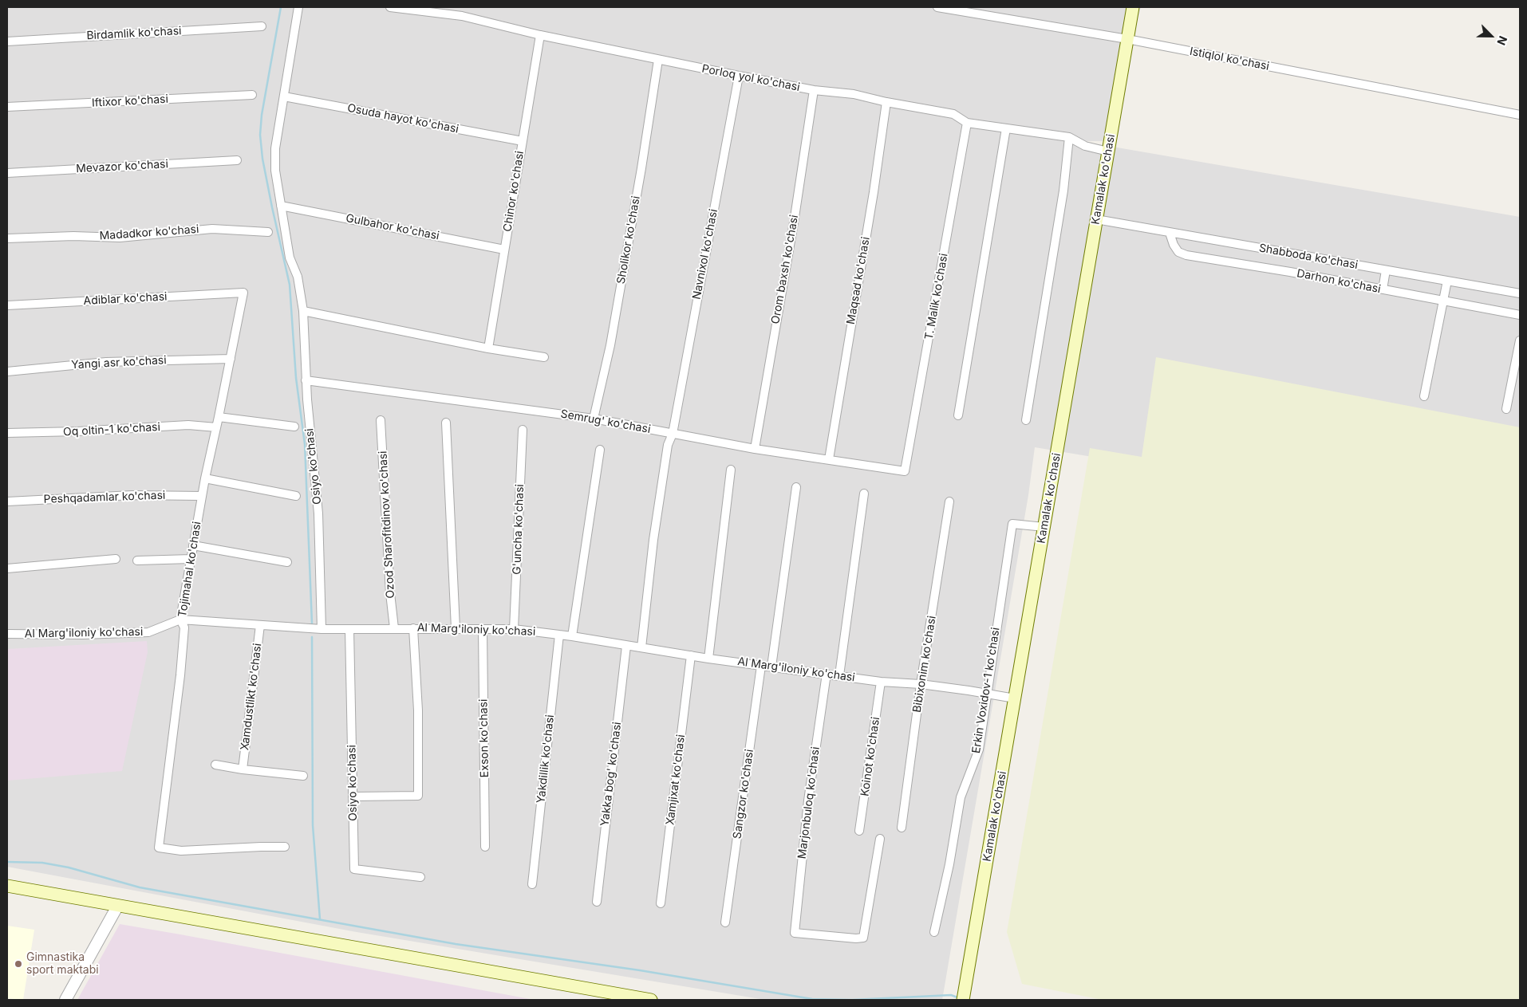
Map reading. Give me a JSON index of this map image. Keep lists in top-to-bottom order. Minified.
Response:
{"streets":{"main road":["Kamalak ko'chasi"],"street":["Birdamlik ko'chasi","Istiqlol ko'chasi","Porloq yol ko'chasi","Iftixor ko'chasi","Osuda hayot ko'chasi","Mevazor ko'chasi","Chinor ko'chasi","Gulbahor ko'chasi","Madadkor ko'chasi","Sholikor ko'chasi","Navnixol ko'chasi","Shabboda ko'chasi","Orom baxsh ko'chasi","Maqsad ko'chasi","Darhon ko'chasi","T. Malik ko'chasi","Adiblar ko'chasi","Yangi asr ko'chasi","Semrug' ko'chasi","Oq oltin-1 ko'chasi","Osiyo ko'chasi","Peshqadamlar ko'chasi","Ozod Sharofitdinov ko'chasi","G'uncha ko'chasi","Tojimahal ko'chasi","Al Marg'iloniy ko'chasi","Bibixonim ko'chasi","Erkin Voxidov-1 ko'chasi","Xamdustlikt ko'chasi","Exson ko'chasi","Koinot ko'chasi","Yakdillik ko'chasi","Yakka bog' ko'chasi","Xamjixat ko'chasi","Sangzor ko'chasi","Marjonbuloq ko'chasi"]},"crossings":[["Istiqlol ko'chasi","Kamalak ko'chasi"],["Porloq yol ko'chasi","Kamalak ko'chasi"],["Porloq yol ko'chasi","Chinor ko'chasi"],["Porloq yol ko'chasi","Sholikor ko'chasi"],["Porloq yol ko'chasi","Navnixol ko'chasi"],["Porloq yol ko'chasi","Orom baxsh ko'chasi"],["Porloq yol ko'chasi","Maqsad ko'chasi"],["Porloq yol ko'chasi","T. Malik ko'chasi"],["Osuda hayot ko'chasi","Chinor ko'chasi"],["Osuda hayot ko'chasi","Osiyo ko'chasi"],["Kamalak ko'chasi","Shabboda ko'chasi"],["Kamalak ko'chasi","Al Marg'iloniy ko'chasi"],["Kamalak ko'chasi","Erkin Voxidov-1 ko'chasi"],["Chinor ko'chasi","Gulbahor ko'chasi"],["Gulbahor ko'chasi","Osiyo ko'chasi"],["Sholikor ko'chasi","Semrug' ko'chasi"],["Navnixol ko'chasi","Semrug' ko'chasi"],["Shabboda ko'chasi","Darhon ko'chasi"],["Orom baxsh ko'chasi","Semrug' ko'chasi"],["Maqsad ko'chasi","Semrug' ko'chasi"],["T. Malik ko'chasi","Semrug' ko'chasi"],["Adiblar ko'chasi","Tojimahal ko'chasi"],["Yangi asr ko'chasi","Tojimahal ko'chasi"],["Semrug' ko'chasi","Osiyo ko'chasi"],["Oq oltin-1 ko'chasi","Tojimahal ko'chasi"],["Osiyo ko'chasi","Al Marg'iloniy ko'chasi"],["Peshqadamlar ko'chasi","Tojimahal ko'chasi"],["Ozod Sharofitdinov ko'chasi","Al Marg'iloniy ko'chasi"],["G'uncha ko'chasi","Al Marg'iloniy ko'chasi"],["Tojimahal ko'chasi","Al Marg'iloniy ko'chasi"],["Al Marg'iloniy ko'chasi","Bibixonim ko'chasi"],["Al Marg'iloniy ko'chasi","Erkin Voxidov-1 ko'chasi"],["Al Marg'iloniy ko'chasi","Xamdustlikt ko'chasi"],["Al Marg'iloniy ko'chasi","Exson ko'chasi"],["Al Marg'iloniy ko'chasi","Koinot ko'chasi"],["Al Marg'iloniy ko'chasi","Yakdillik ko'chasi"],["Al Marg'iloniy ko'chasi","Yakka bog' ko'chasi"],["Al Marg'iloniy ko'chasi","Xamjixat ko'chasi"],["Al Marg'iloniy ko'chasi","Sangzor ko'chasi"],["Al Marg'iloniy ko'chasi","Marjonbuloq ko'chasi"]],"places":["Gimnastika sport maktabi"],"north":"bottom right"}
